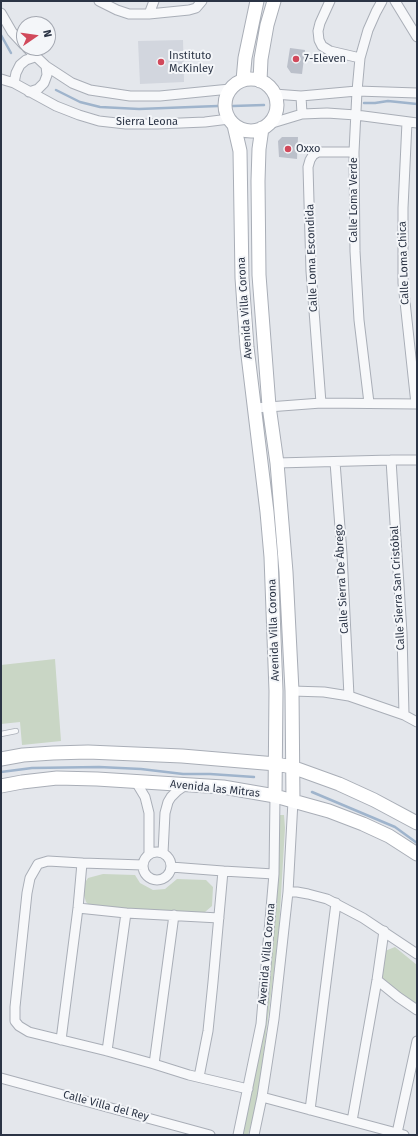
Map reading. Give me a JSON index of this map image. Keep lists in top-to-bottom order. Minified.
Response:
{"streets":{"street":["Sierra Leona","Calle Loma Verde","Calle Loma Escondida","Calle Loma Chica","Avenida Villa Corona","Calle Sierra De Ábrego","Calle Sierra San Cristóbal","Avenida las Mitras","Calle Villa del Rey"]},"crossings":[["Sierra Leona","Avenida Villa Corona"],["Calle Loma Verde","Calle Loma Escondida"],["Avenida Villa Corona","Avenida las Mitras"]],"places":["7-Eleven","Instituto McKinley","Oxxo"],"north":"right"}
